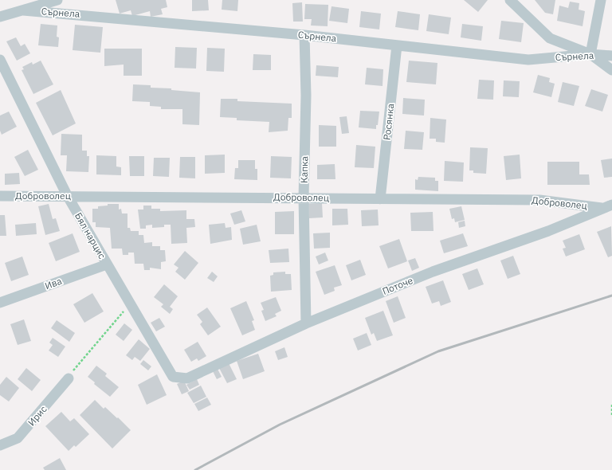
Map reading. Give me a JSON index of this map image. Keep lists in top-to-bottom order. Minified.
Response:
{"streets":{"street":["Сърнела","Росянка","Капка","Доброволец","Бял нарцис","Ива","Поточе","Ирис"]},"crossings":[["Сърнела","Росянка"],["Сърнела","Капка"],["Росянка","Доброволец"],["Капка","Доброволец"],["Капка","Поточе"],["Доброволец","Бял нарцис"],["Доброволец","Поточе"],["Бял нарцис","Ива"],["Бял нарцис","Поточе"]]}
